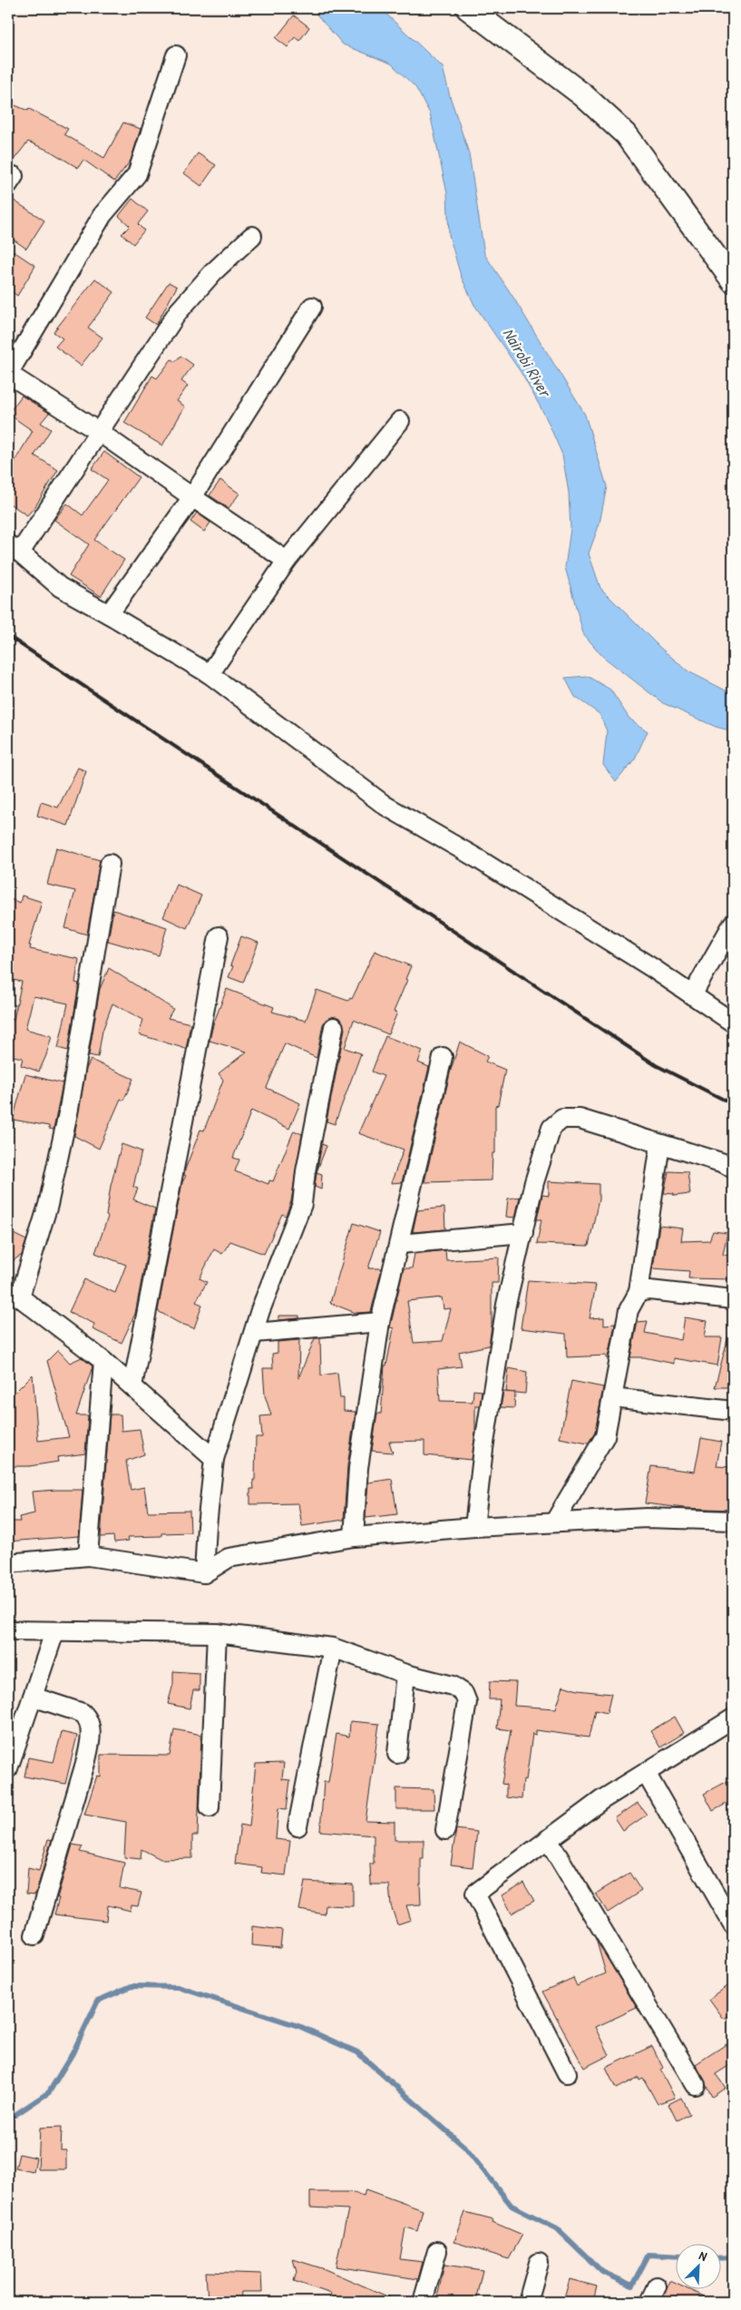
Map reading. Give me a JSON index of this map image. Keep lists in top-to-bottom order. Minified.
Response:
{"water":["Nairobi River"],"north":"top right"}
